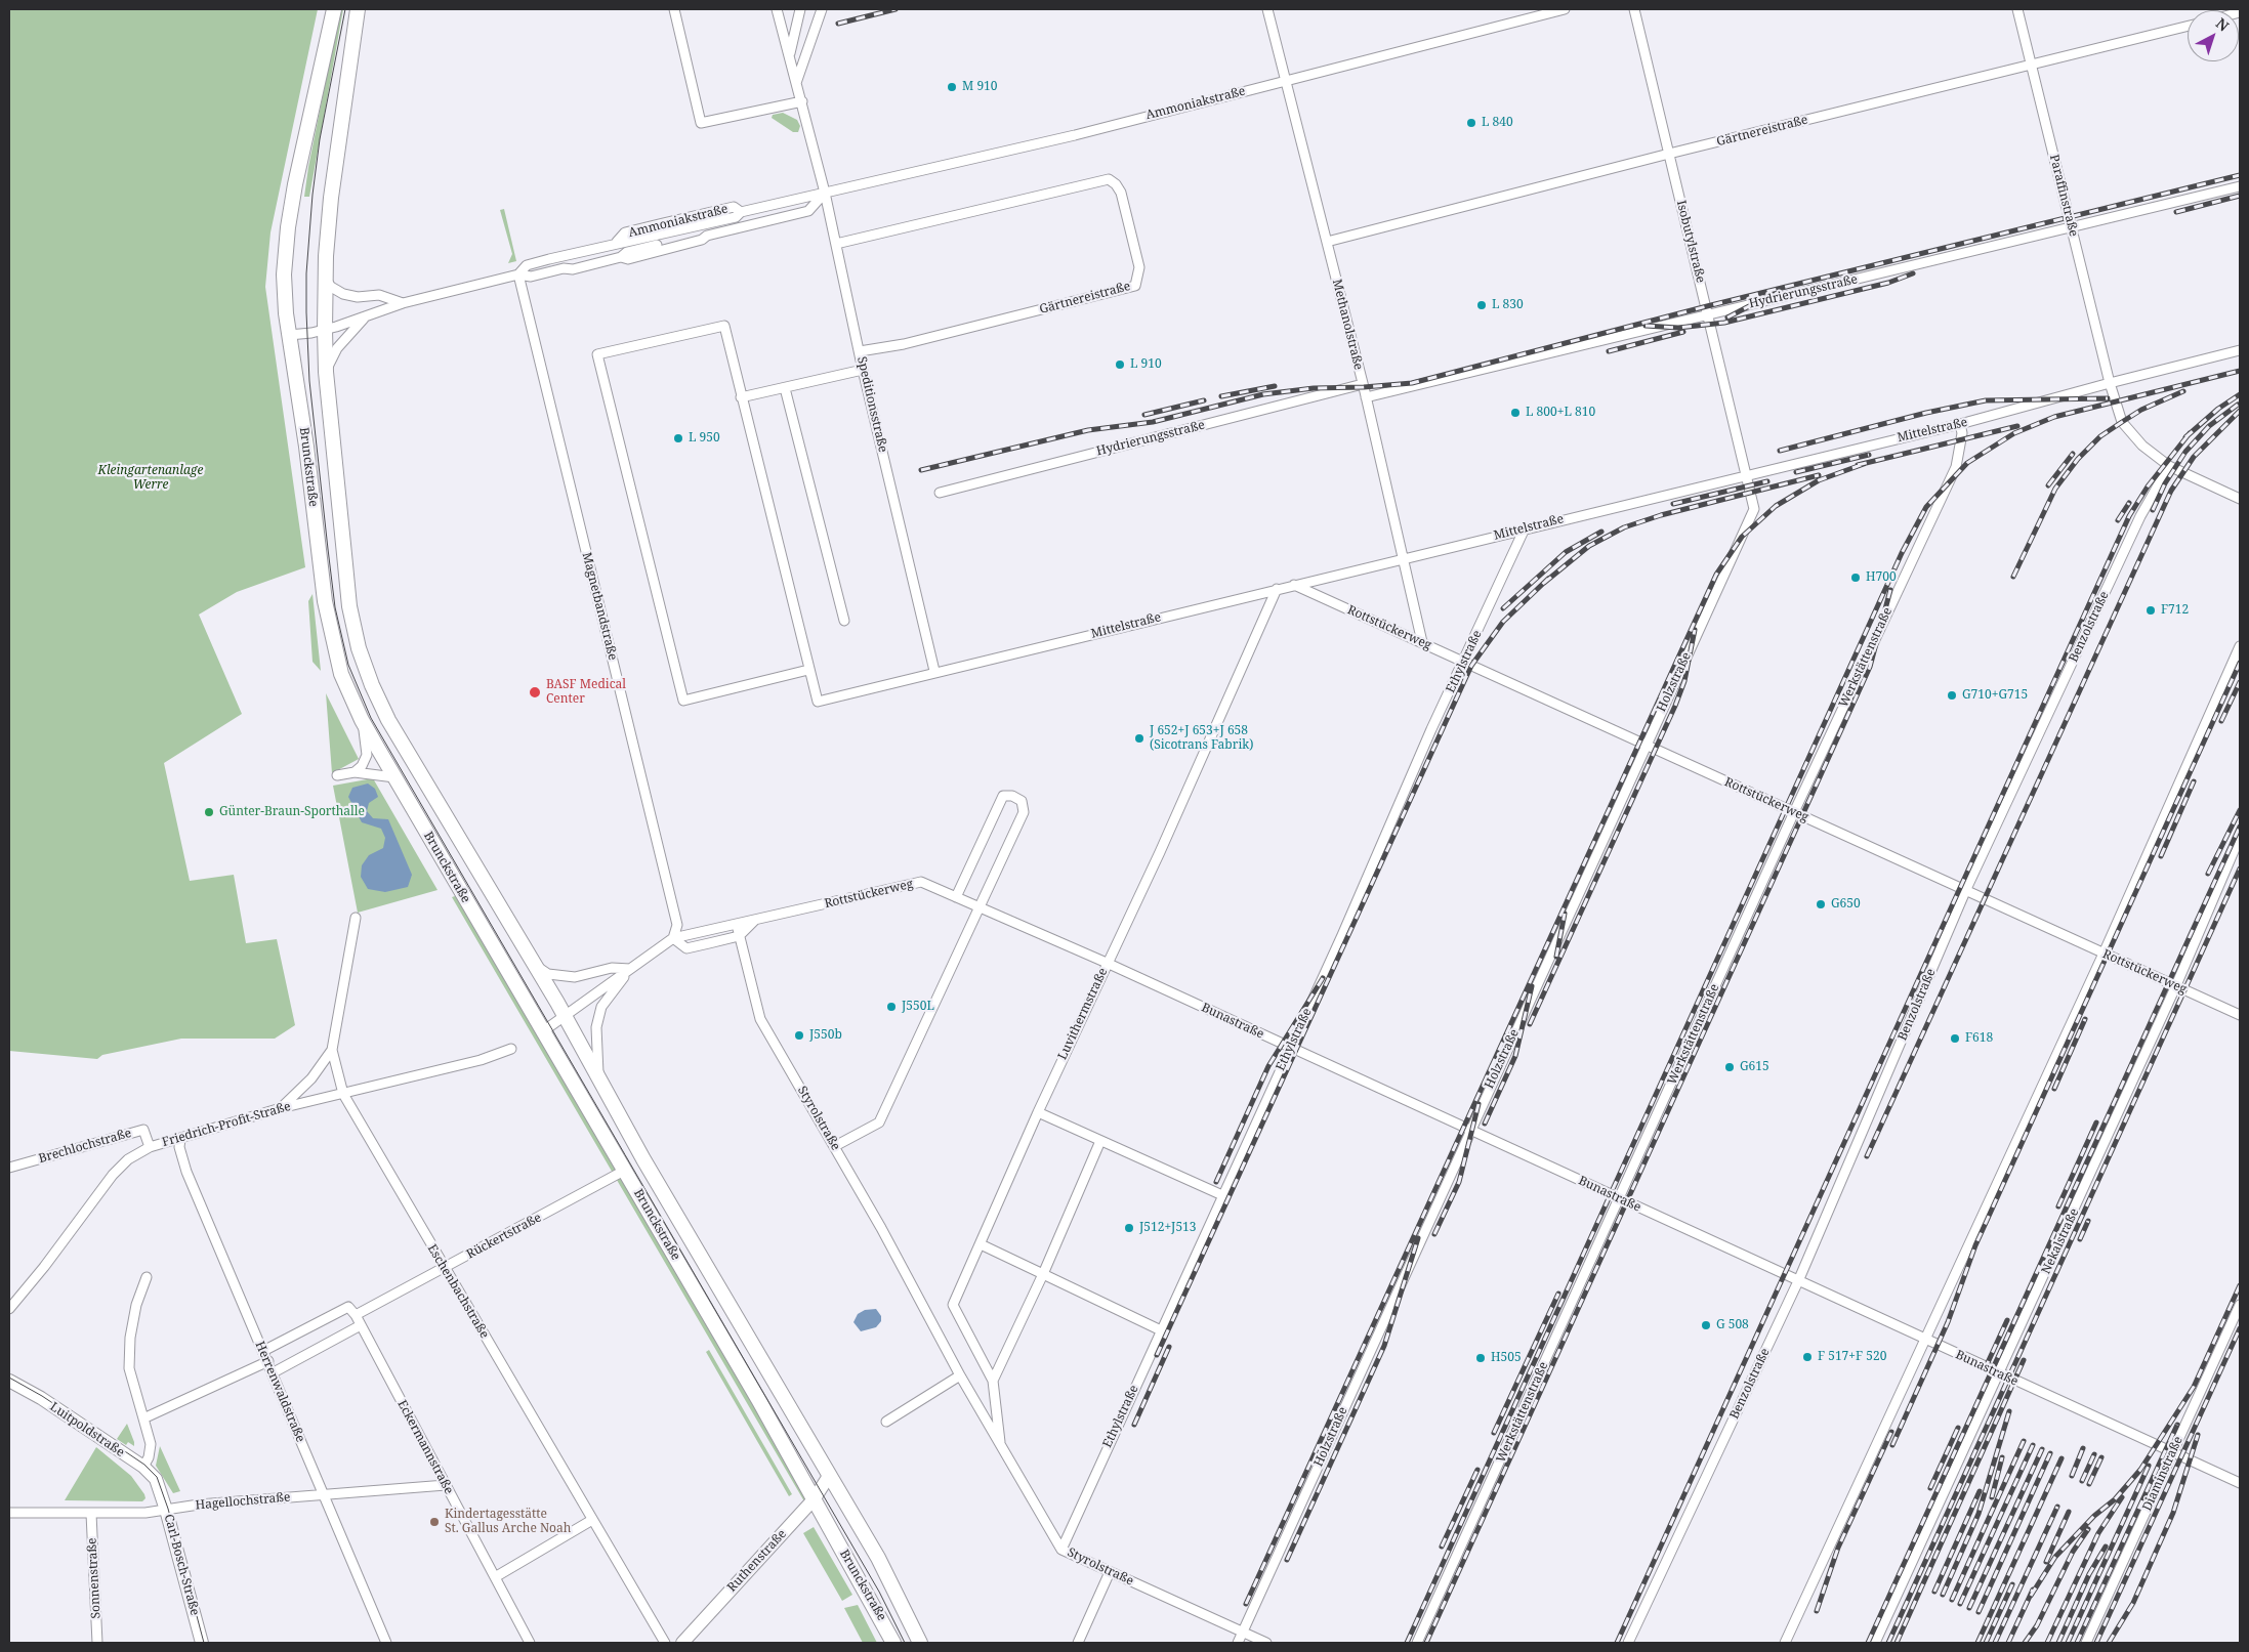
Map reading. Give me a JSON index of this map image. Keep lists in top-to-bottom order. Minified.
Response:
{"streets":{"main road":["Brunckstraße"],"street":["Ammoniakstraße","Gärtnereistraße","Paraffinstraße","Isobutylstraße","Hydrierungsstraße","Methanolstraße","Speditionsstraße","Mittelstraße","Magnetbandstraße","Benzolstraße","Rottstückerweg","Werkstättenstraße","Ethylstraße","Holzstraße","Luvithermstraße","Bunastraße","Styrolstraße","Friedrich-Profit-Straße","Brechlochstraße","Rückertstraße","Nekalstraße","Eschenbachstraße","Herrenwaldstraße","Luitpoldstraße","Eckermannstraße","Diaminstraße","Hagellochstraße","Ruthenstraße","Carl-Bosch-Straße","Sonnenstraße"]},"crossings":[["Ammoniakstraße","Methanolstraße"],["Ammoniakstraße","Speditionsstraße"],["Ammoniakstraße","Brunckstraße"],["Ammoniakstraße","Magnetbandstraße"],["Gärtnereistraße","Paraffinstraße"],["Gärtnereistraße","Isobutylstraße"],["Gärtnereistraße","Methanolstraße"],["Gärtnereistraße","Speditionsstraße"],["Paraffinstraße","Hydrierungsstraße"],["Paraffinstraße","Mittelstraße"],["Isobutylstraße","Hydrierungsstraße"],["Isobutylstraße","Mittelstraße"],["Isobutylstraße","Holzstraße"],["Hydrierungsstraße","Methanolstraße"],["Methanolstraße","Mittelstraße"],["Methanolstraße","Rottstückerweg"],["Speditionsstraße","Mittelstraße"],["Mittelstraße","Rottstückerweg"],["Mittelstraße","Werkstättenstraße"],["Mittelstraße","Ethylstraße"],["Mittelstraße","Holzstraße"],["Mittelstraße","Luvithermstraße"],["Brunckstraße","Rottstückerweg"],["Brunckstraße","Rückertstraße"],["Brunckstraße","Ruthenstraße"],["Magnetbandstraße","Rottstückerweg"],["Benzolstraße","Rottstückerweg"],["Benzolstraße","Bunastraße"],["Rottstückerweg","Werkstättenstraße"],["Rottstückerweg","Ethylstraße"],["Rottstückerweg","Holzstraße"],["Rottstückerweg","Bunastraße"],["Rottstückerweg","Styrolstraße"],["Rottstückerweg","Nekalstraße"],["Werkstättenstraße","Bunastraße"],["Ethylstraße","Bunastraße"],["Ethylstraße","Styrolstraße"],["Holzstraße","Bunastraße"],["Holzstraße","Styrolstraße"],["Luvithermstraße","Bunastraße"],["Luvithermstraße","Styrolstraße"],["Bunastraße","Nekalstraße"],["Bunastraße","Diaminstraße"],["Friedrich-Profit-Straße","Brechlochstraße"],["Friedrich-Profit-Straße","Eschenbachstraße"],["Friedrich-Profit-Straße","Herrenwaldstraße"],["Rückertstraße","Eschenbachstraße"],["Rückertstraße","Eckermannstraße"],["Herrenwaldstraße","Eckermannstraße"],["Herrenwaldstraße","Hagellochstraße"],["Luitpoldstraße","Carl-Bosch-Straße"],["Eckermannstraße","Hagellochstraße"],["Hagellochstraße","Carl-Bosch-Straße"],["Hagellochstraße","Sonnenstraße"]],"parks":["Kleingartenanlage Werre"],"places":["M 910","L 840","L 830","L 910","L 800+L 810","L 950","H700","F712","BASF Medical Center","G710+G715","J 652+J 653+J 658 (Sicotrans Fabrik)","Günter-Braun-Sporthalle","G650","J550L","J550b","F618","G615","J512+J513","G 508","F 517+F 520","H505","Kindertagesstätte St. Gallus Arche Noah"],"north":"top right"}
